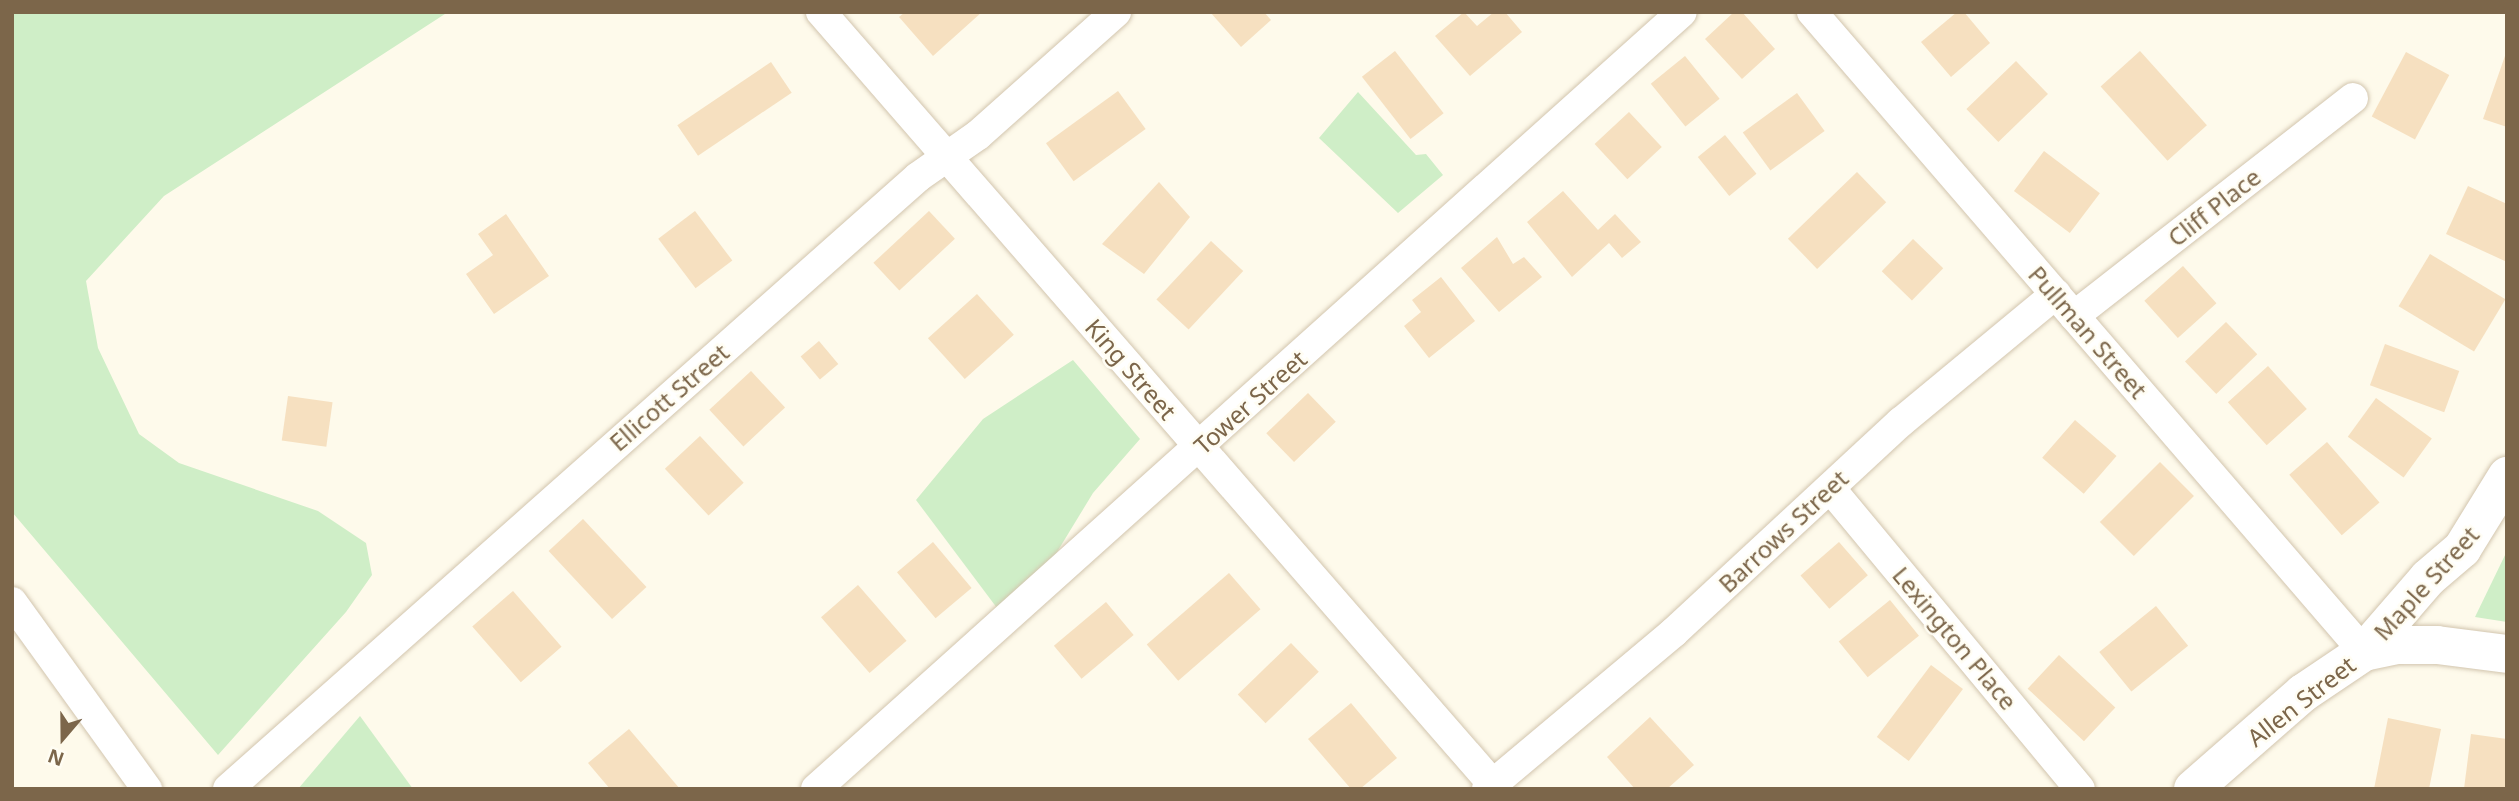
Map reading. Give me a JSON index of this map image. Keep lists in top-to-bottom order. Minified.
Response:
{"streets":{"street":["Cliff Place","Pullman Street","King Street","Ellicott Street","Tower Street","Barrows Street","Maple Street","Lexington Place","Allen Street"]},"crossings":[["Cliff Place","Pullman Street"],["Cliff Place","Barrows Street"],["Pullman Street","Barrows Street"],["Pullman Street","Maple Street"],["Pullman Street","Allen Street"],["King Street","Ellicott Street"],["King Street","Tower Street"],["King Street","Barrows Street"],["Barrows Street","Lexington Place"],["Maple Street","Allen Street"]],"north":"bottom"}
